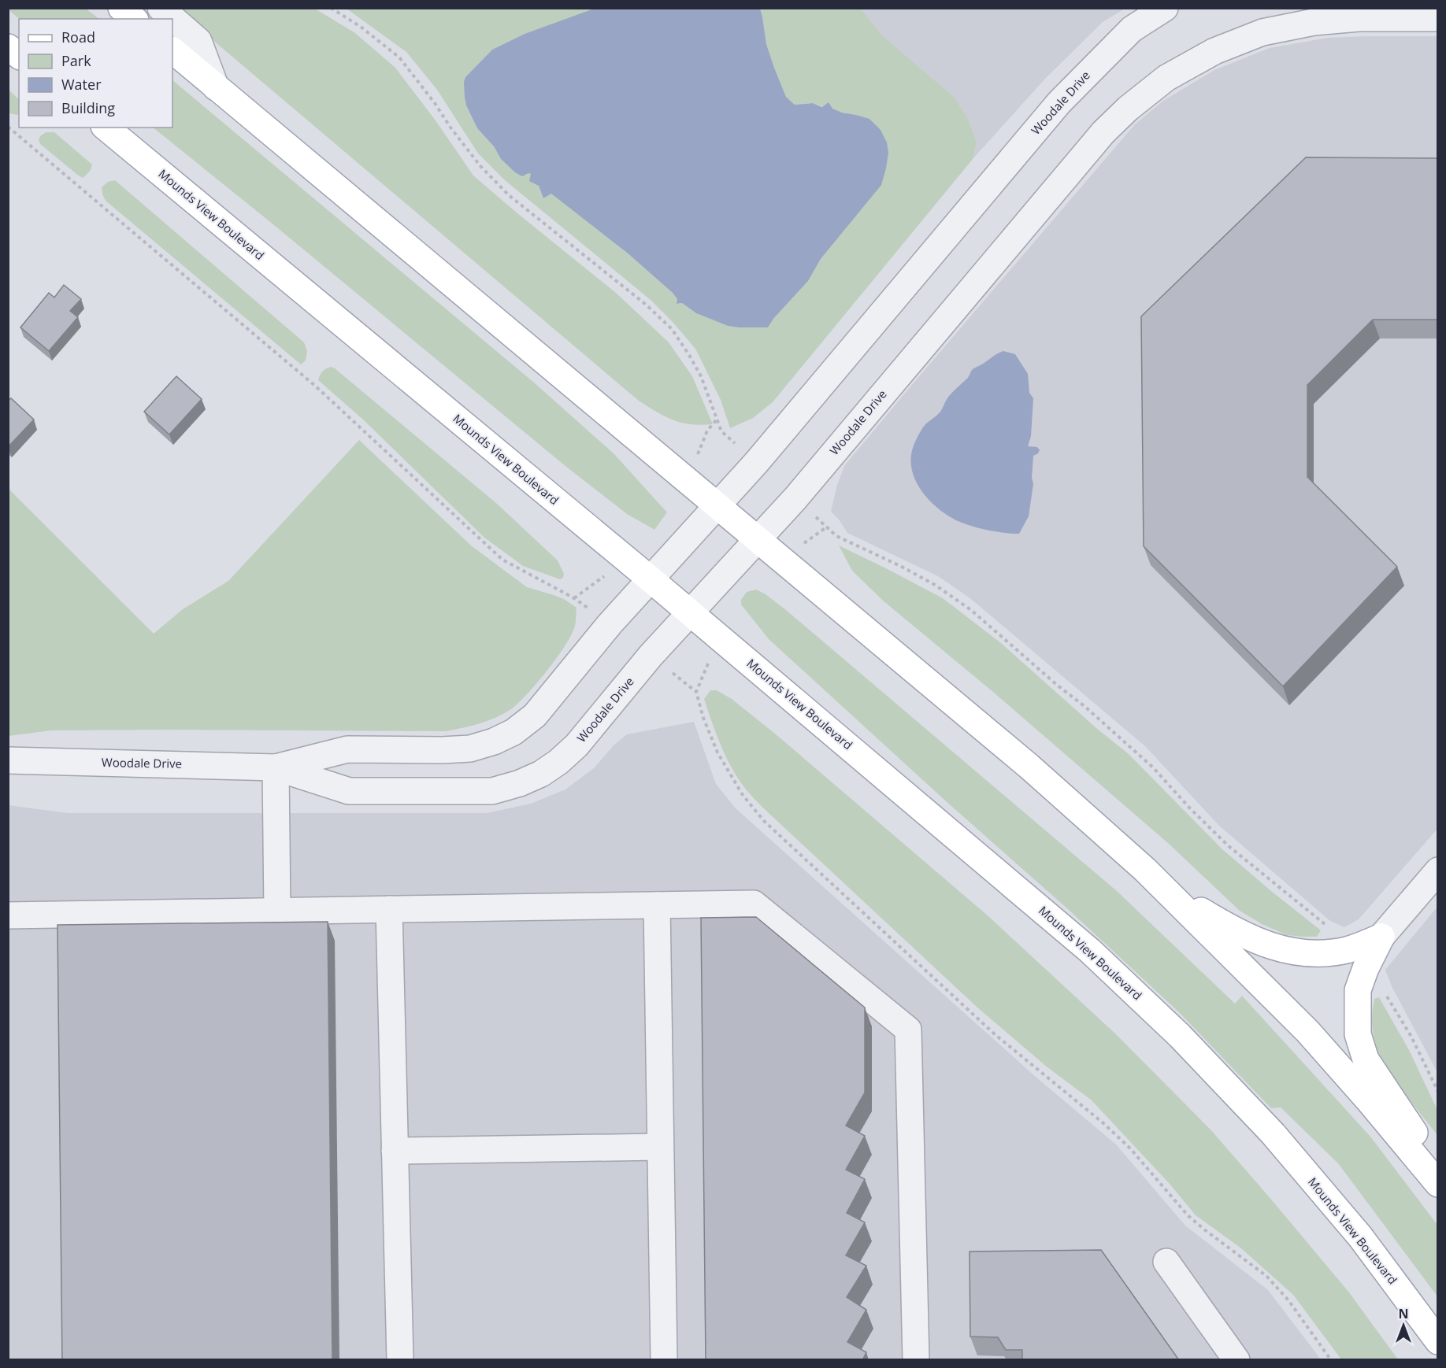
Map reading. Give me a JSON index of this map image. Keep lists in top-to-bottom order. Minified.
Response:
{"streets":{"main road":["Mounds View Boulevard"],"street":["Woodale Drive"]},"crossings":[["Woodale Drive","Mounds View Boulevard"]],"legend":["Road","Park","Water","Building"],"north":"top"}
